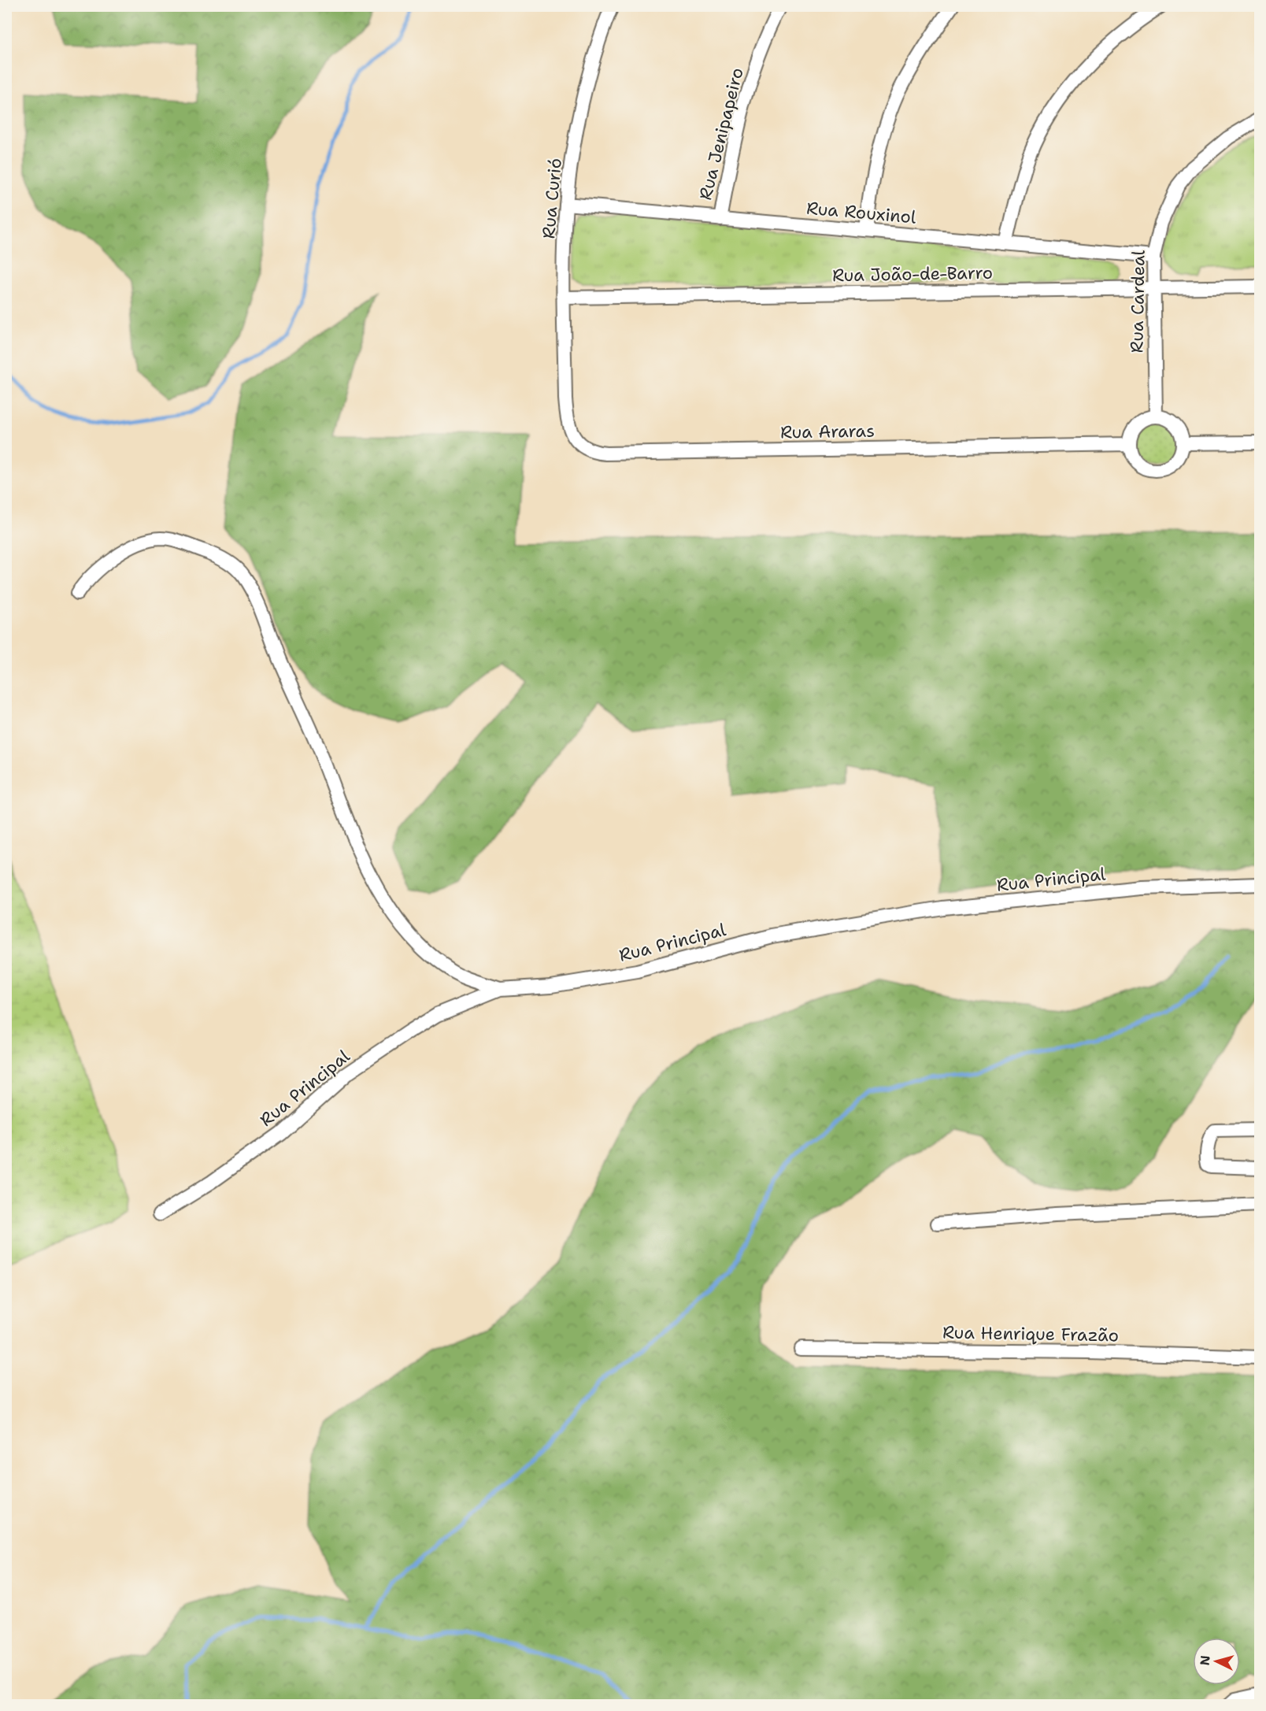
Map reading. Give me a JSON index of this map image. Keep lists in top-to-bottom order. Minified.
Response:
{"streets":{"street":["Rua Jenipapeiro","Rua Curió","Rua Rouxinol","Rua João-de-Barro","Rua Cardeal","Rua Araras","Rua Principal","Rua Henrique Frazão"]},"crossings":[["Rua Jenipapeiro","Rua Rouxinol"],["Rua Curió","Rua Rouxinol"],["Rua Curió","Rua João-de-Barro"],["Rua Curió","Rua Araras"],["Rua Rouxinol","Rua Cardeal"],["Rua João-de-Barro","Rua Cardeal"],["Rua Cardeal","Rua Araras"]],"north":"left"}
